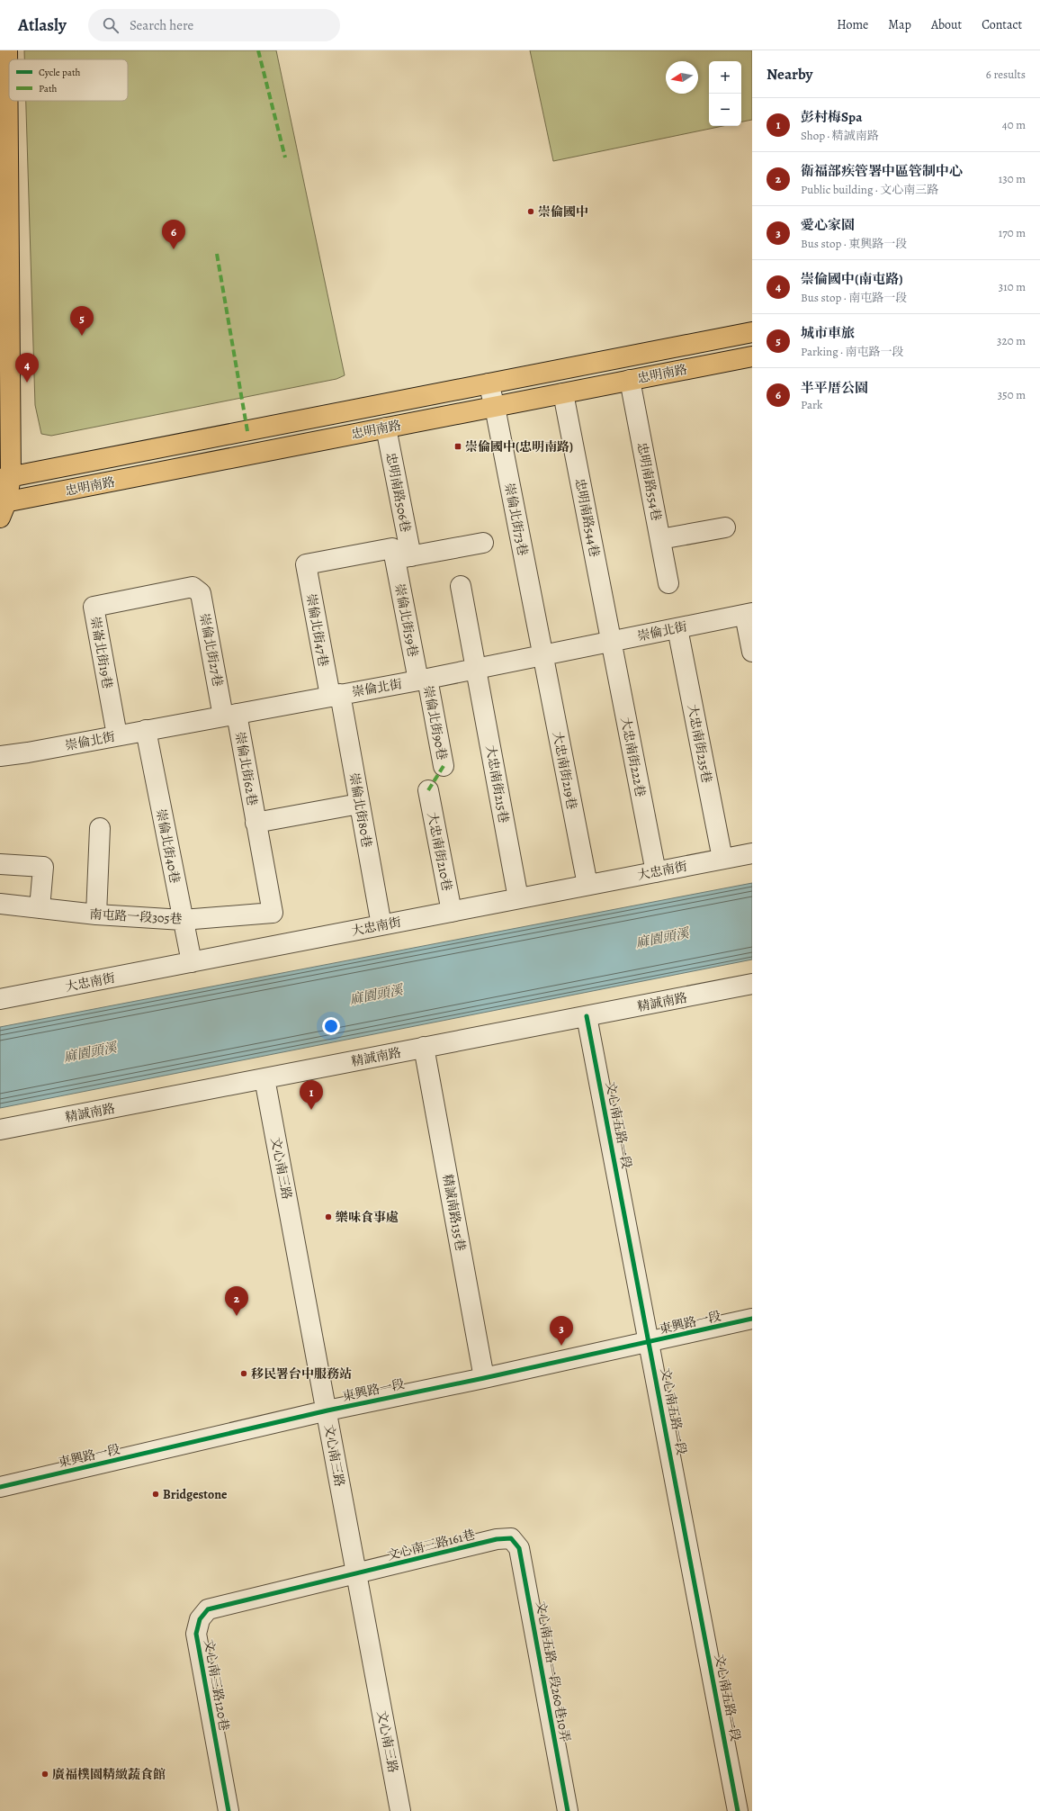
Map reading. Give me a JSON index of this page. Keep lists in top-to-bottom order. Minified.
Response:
{"streets":{"main road":["忠明南路"],"street":["忠明南路554巷","忠明南路506巷","忠明南路544巷","崇倫北街73巷","崇倫北街59巷","崇倫北街47巷","崇倫北街","崇倫北街27巷","崇崙北街19巷","崇倫北街90巷","大忠南街235巷","大忠南街222巷","崇倫北街62巷","大忠南街219巷","大忠南街215巷","崇倫北街80巷","崇倫北街40巷","大忠南街210巷","大忠南街","南屯路一段305巷","精誠南路","文心南五路一段","文心南三路","精誠南路135巷","東興路一段","文心南三路161巷","文心南五路一段260巷10弄","文心南三路120巷"]},"crossings":[["忠明南路","忠明南路554巷"],["忠明南路","忠明南路506巷"],["忠明南路","忠明南路544巷"],["忠明南路","崇倫北街73巷"],["忠明南路506巷","崇倫北街59巷"],["忠明南路506巷","崇倫北街47巷"],["忠明南路544巷","崇倫北街"],["忠明南路544巷","大忠南街222巷"],["崇倫北街73巷","崇倫北街"],["崇倫北街73巷","大忠南街219巷"],["崇倫北街59巷","崇倫北街"],["崇倫北街59巷","崇倫北街90巷"],["崇倫北街47巷","崇倫北街"],["崇倫北街47巷","崇倫北街80巷"],["崇倫北街","崇倫北街27巷"],["崇倫北街","崇崙北街19巷"],["崇倫北街","崇倫北街90巷"],["崇倫北街","大忠南街235巷"],["崇倫北街","大忠南街222巷"],["崇倫北街","崇倫北街62巷"],["崇倫北街","大忠南街219巷"],["崇倫北街","大忠南街215巷"],["崇倫北街","崇倫北街80巷"],["崇倫北街","崇倫北街40巷"],["崇倫北街27巷","崇崙北街19巷"],["崇倫北街27巷","崇倫北街62巷"],["大忠南街235巷","大忠南街"],["大忠南街222巷","大忠南街"],["崇倫北街62巷","崇倫北街80巷"],["崇倫北街62巷","南屯路一段305巷"],["大忠南街219巷","大忠南街"],["大忠南街215巷","大忠南街"],["崇倫北街80巷","大忠南街"],["崇倫北街40巷","大忠南街"],["崇倫北街40巷","南屯路一段305巷"],["大忠南街210巷","大忠南街"],["精誠南路","文心南五路一段"],["精誠南路","文心南三路"],["精誠南路","精誠南路135巷"],["文心南五路一段","東興路一段"],["文心南三路","東興路一段"],["文心南三路","文心南三路161巷"],["文心南三路","文心南三路120巷"],["精誠南路135巷","東興路一段"],["文心南三路161巷","文心南五路一段260巷10弄"],["文心南三路161巷","文心南三路120巷"]],"water":["麻園頭溪"],"places":{"other":["崇倫國中","樂味食事處","移民署台中服務站","Bridgestone","廣福樸園精緻蔬食館"],"transit":["崇倫國中(忠明南路)"]},"legend":["Cycle path","Path"],"north":"left","page":{"header":"Atlasly","search":"Search here","nav":["Home","Map","About","Contact"],"heading":["Nearby","6 results"],"map_buttons":["+","−"],"list":[{"mark":"1","name":"彭村梅Spa","note":"Shop · 精誠南路","value":"40 m"},{"mark":"2","name":"衛福部疾管署中區管制中心","note":"Public building · 文心南三路","value":"130 m"},{"mark":"3","name":"愛心家園","note":"Bus stop · 東興路一段","value":"170 m"},{"mark":"4","name":"崇倫國中(南屯路)","note":"Bus stop · 南屯路一段","value":"310 m"},{"mark":"5","name":"城市車旅","note":"Parking · 南屯路一段","value":"320 m"},{"mark":"6","name":"半平厝公園","note":"Park","value":"350 m"}],"pins":["6","5","4","1","2","3"]}}
